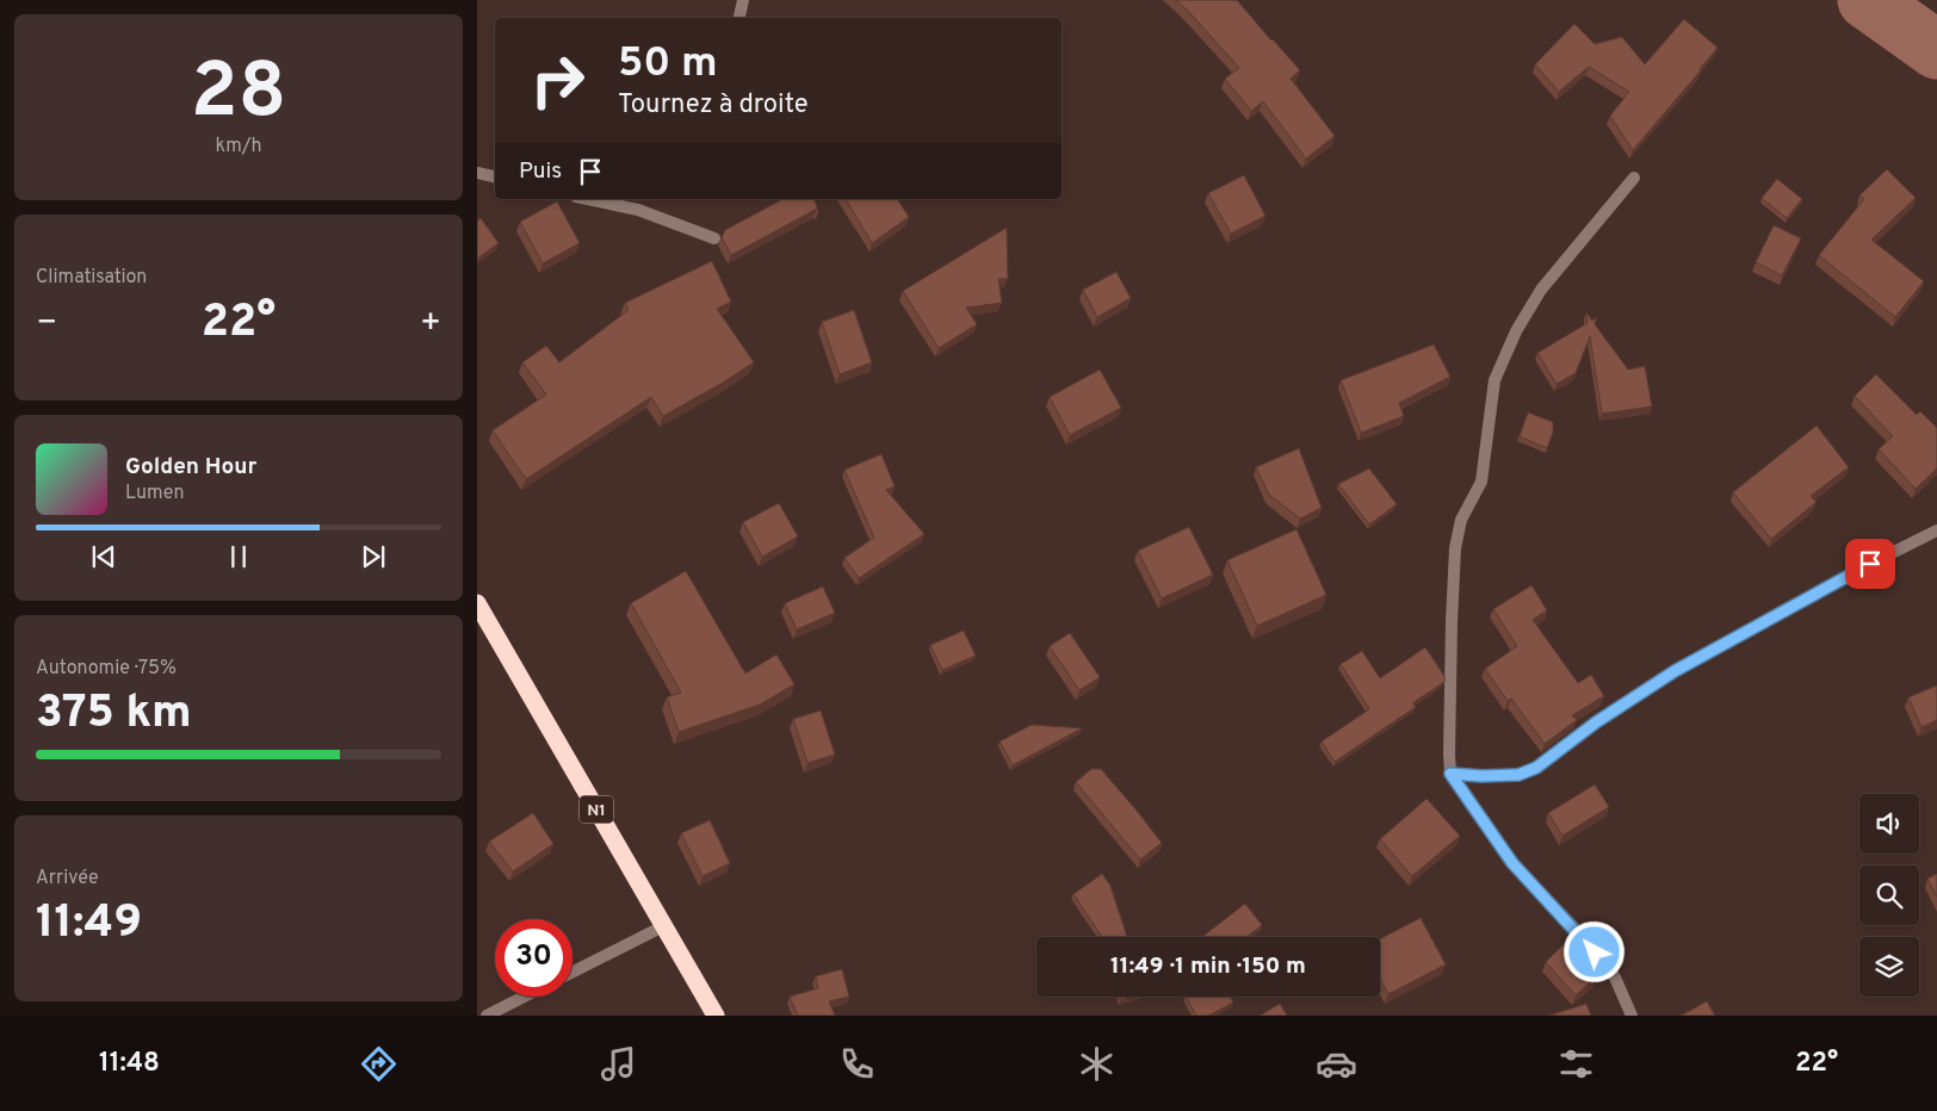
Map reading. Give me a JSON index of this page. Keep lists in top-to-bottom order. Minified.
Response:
{"streets":{"highway":["N1"]},"page":{"tile":[["28","km/h"],"Climatisation",["Autonomie · 75%","375 km"],["Arrivée","11:49"]],"turn":["50 m","Tournez à droite"],"then":"Puis","heat":["−","22°","+"],"song":["Golden Hour","Lumen"],"limit":"30","trip":"11:49 · 1 min · 150 m","tabs":["11:48","22°"]}}
